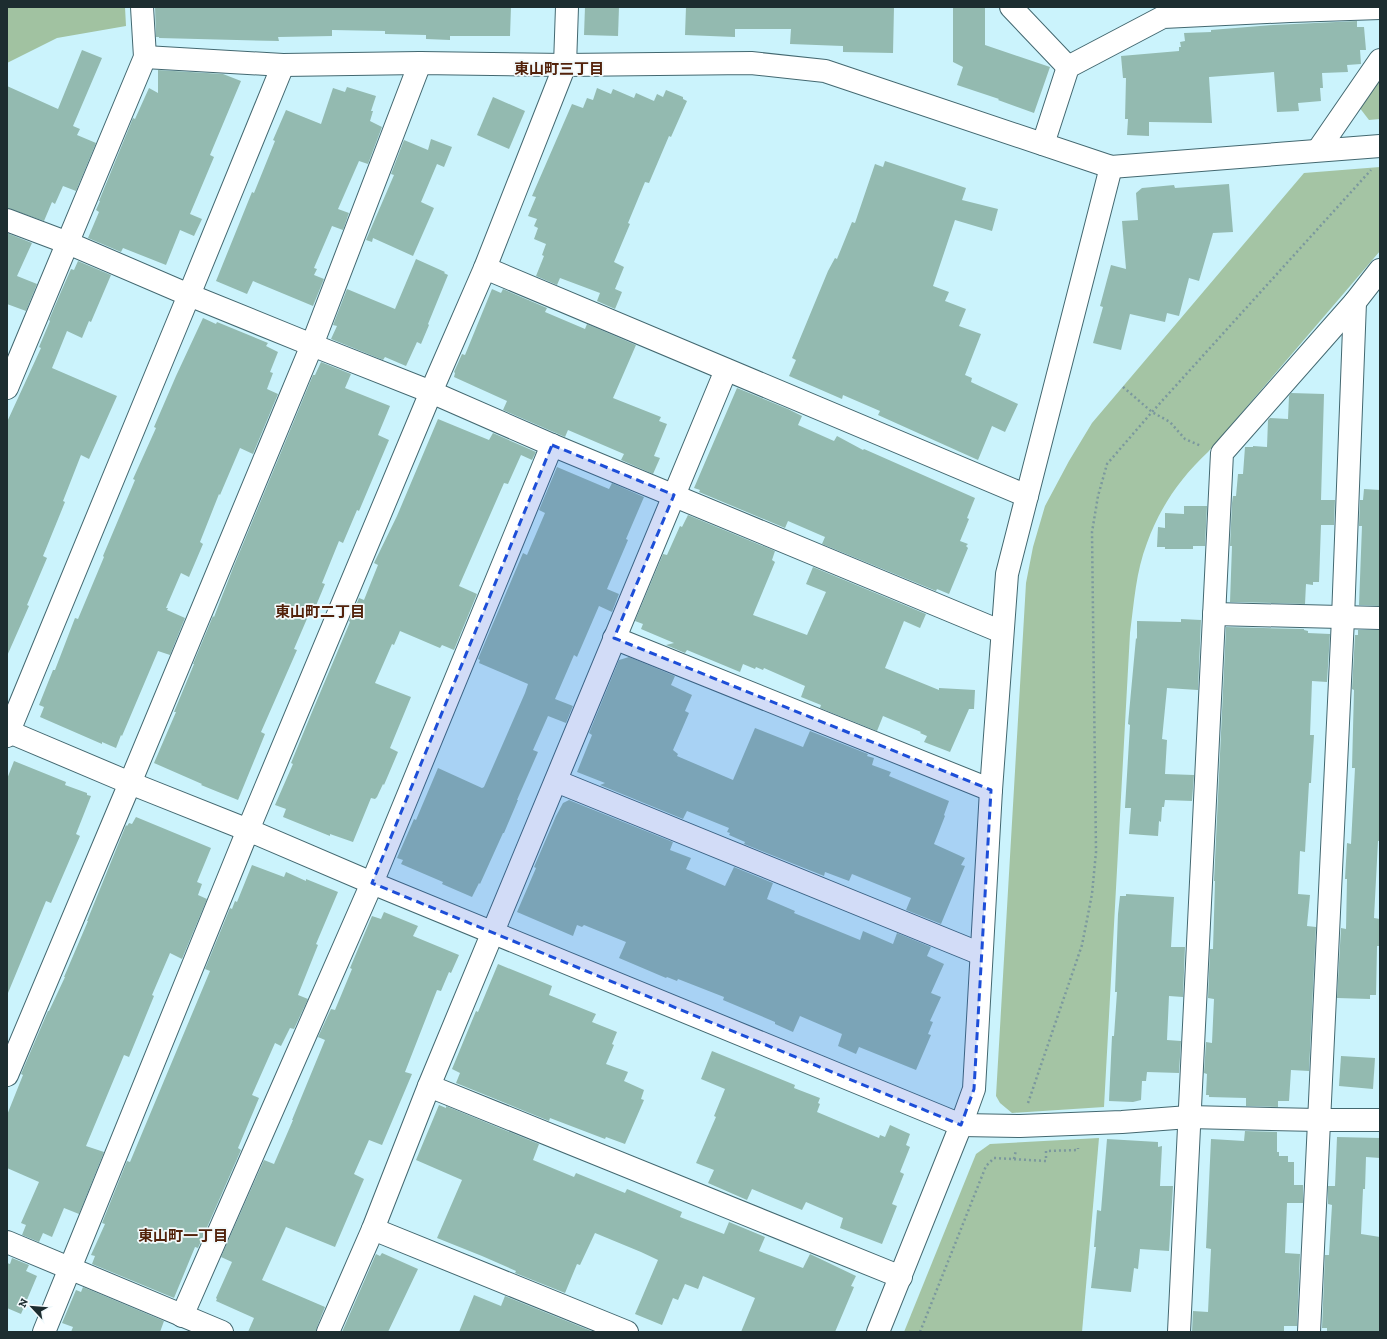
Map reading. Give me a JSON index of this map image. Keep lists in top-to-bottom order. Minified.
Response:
{"districts":["東山町三丁目","東山町二丁目","東山町一丁目"],"north":"top left"}
